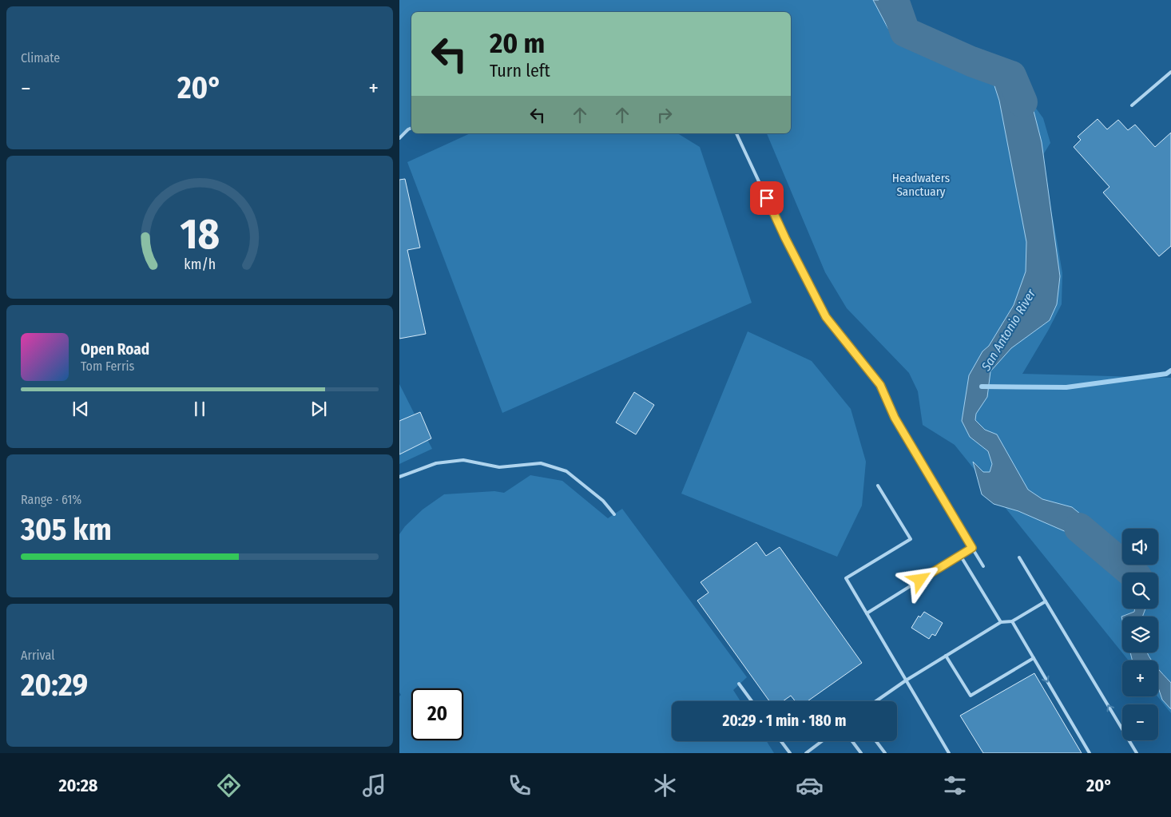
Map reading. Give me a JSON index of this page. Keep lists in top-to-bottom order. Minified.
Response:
{"water":["San Antonio River"],"parks":["Headwaters Sanctuary"],"page":{"tile":["Climate",["Range · 61%","305 km"],["Arrival","20:29"]],"turn":["20 m","Turn left"],"heat":["−","20°","+"],"song":["Open Road","Tom Ferris"],"map_buttons":["+","−"],"limit":"20","trip":"20:29 · 1 min · 180 m","tabs":["20:28","20°"],"gauge":["18","km/h"]}}
